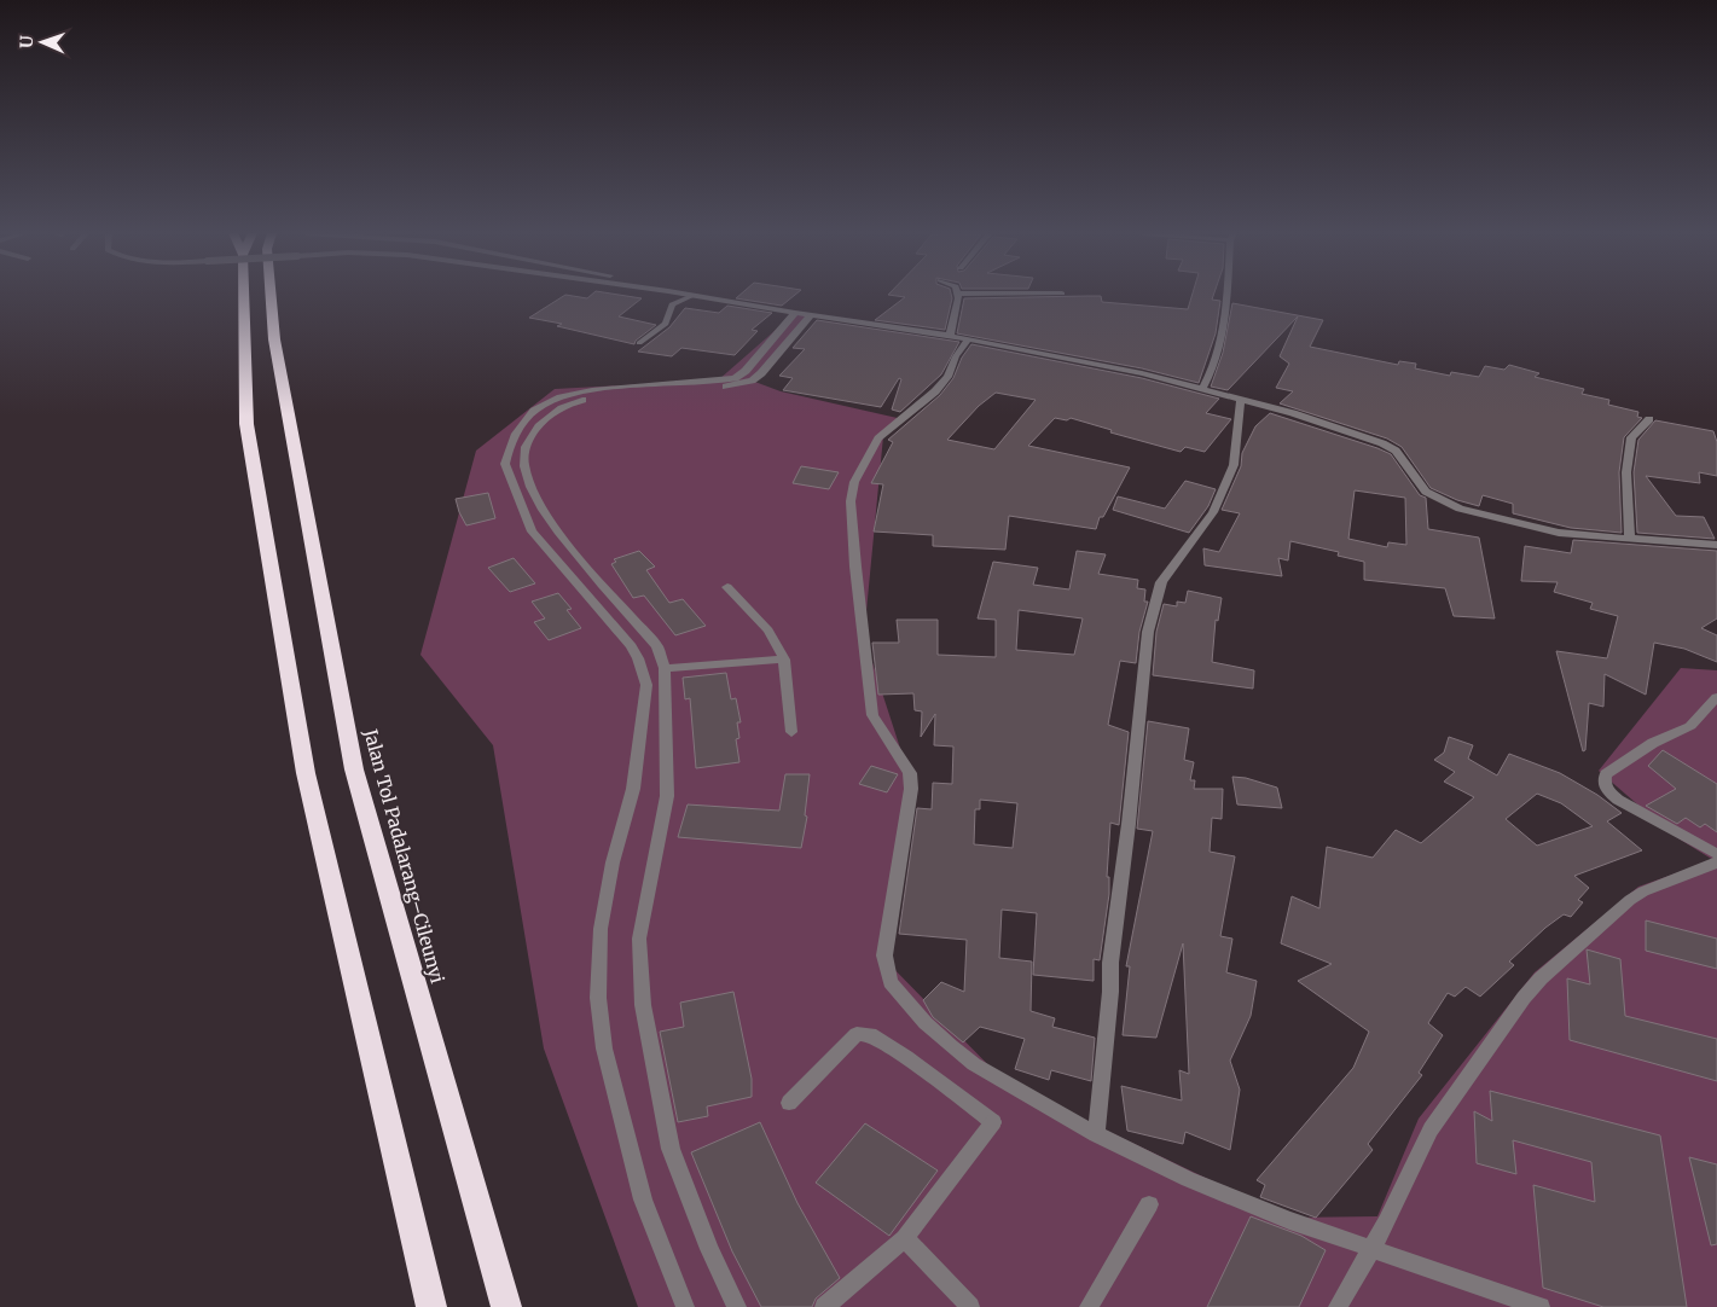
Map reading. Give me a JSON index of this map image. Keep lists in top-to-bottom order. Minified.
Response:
{"streets":{"highway":["Jalan Tol Padalarang–Cileunyi"]},"north":"left"}
